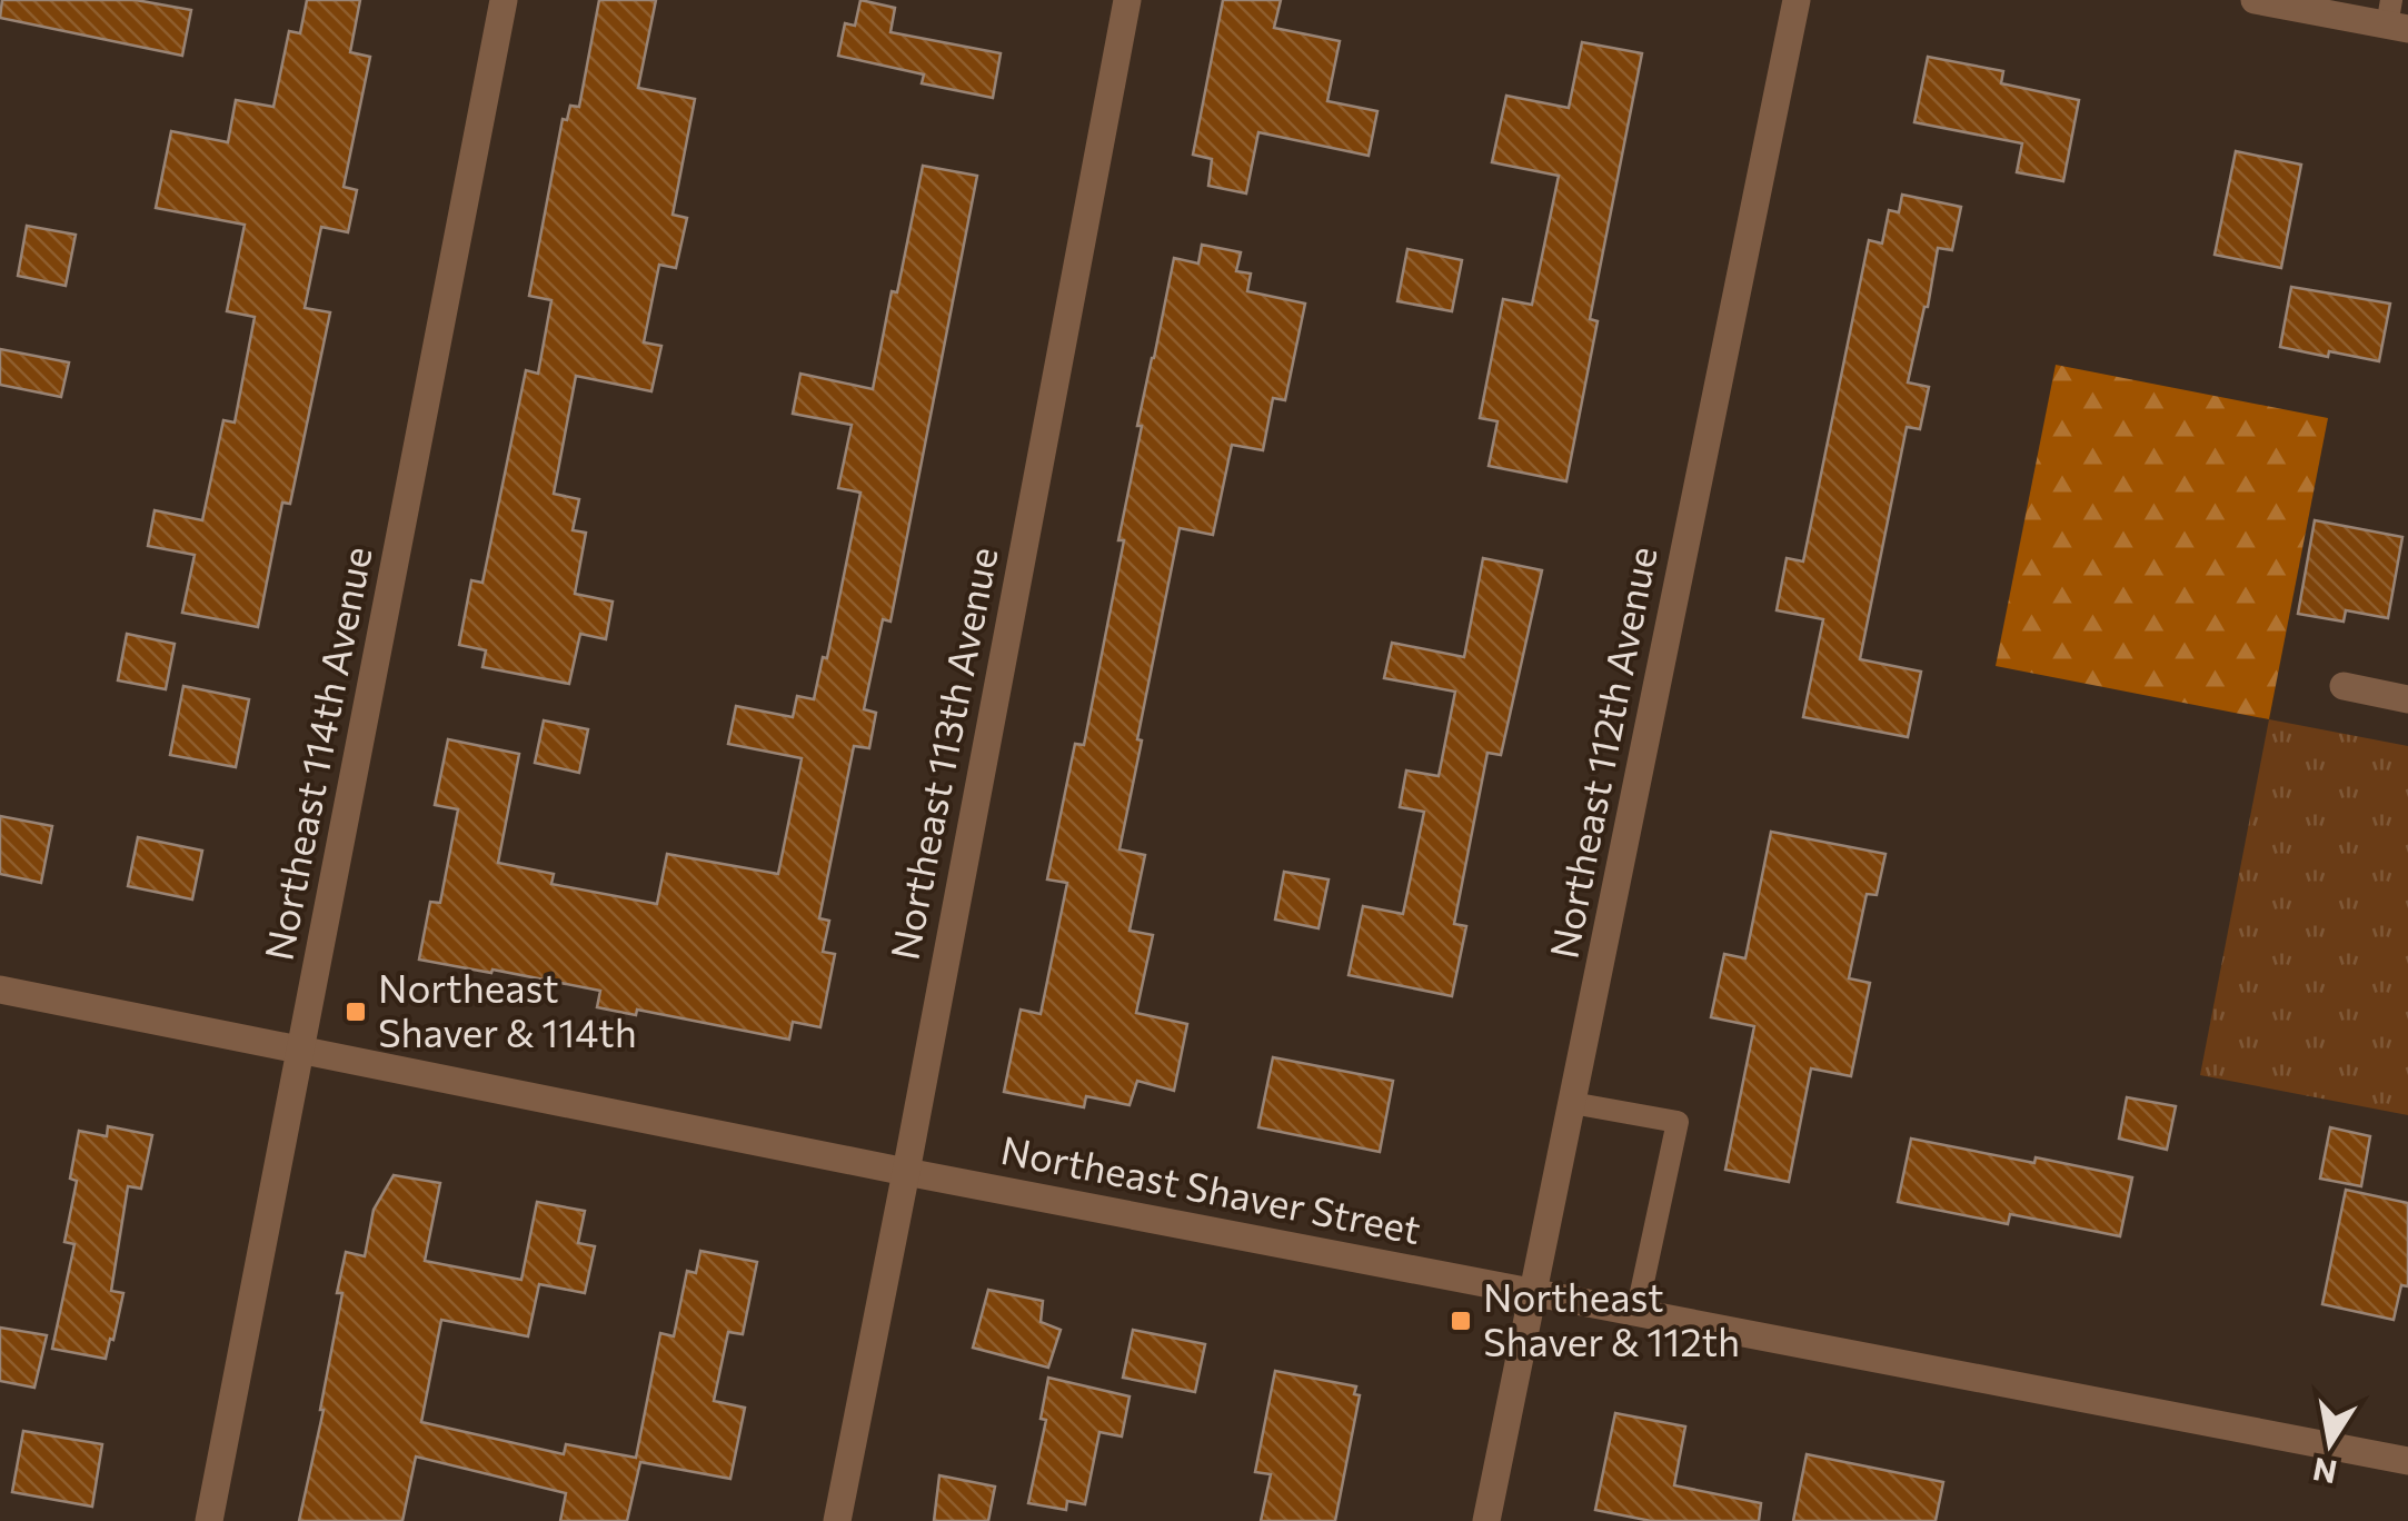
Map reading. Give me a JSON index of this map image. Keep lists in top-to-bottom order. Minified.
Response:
{"streets":{"street":["Northeast 112th Avenue","Northeast 114th Avenue","Northeast 113th Avenue","Northeast Shaver Street"]},"crossings":[["Northeast 112th Avenue","Northeast Shaver Street"],["Northeast 114th Avenue","Northeast Shaver Street"],["Northeast 113th Avenue","Northeast Shaver Street"]],"places":{"transit":["Northeast Shaver & 114th","Northeast Shaver & 112th"]},"north":"bottom"}
